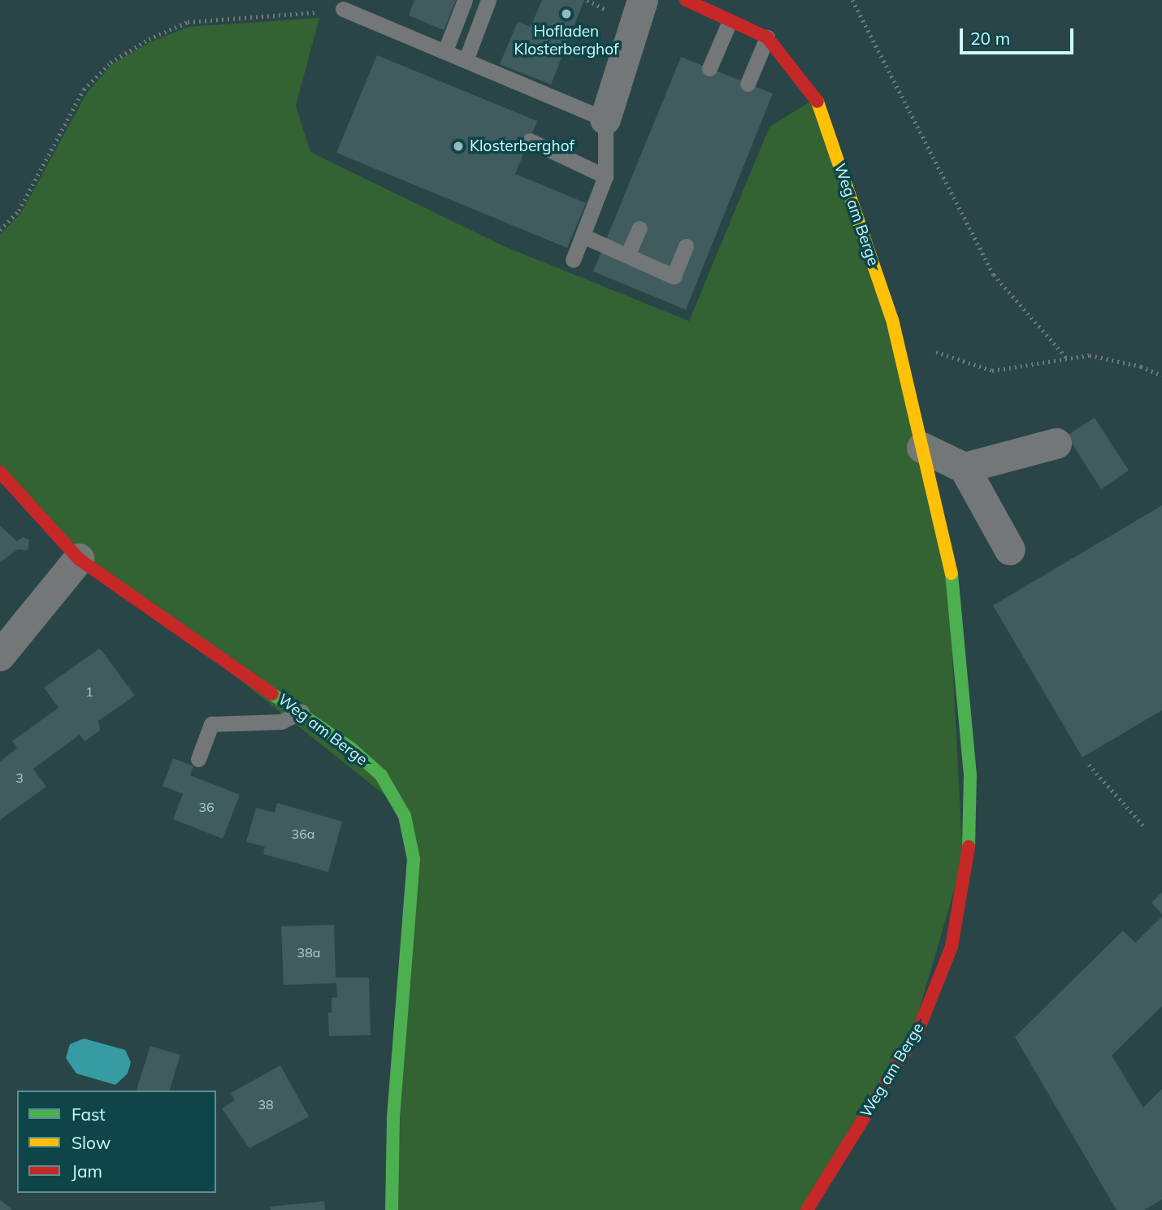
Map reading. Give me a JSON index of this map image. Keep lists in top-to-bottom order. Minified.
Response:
{"streets":{"street":["Weg am Berge"]},"places":["Hofladen Klosterberghof","Klosterberghof"],"house_numbers":["1","3","36","36a","38a","38"],"legend":["Fast","Slow","Jam"],"scale_bar":"20 m"}
